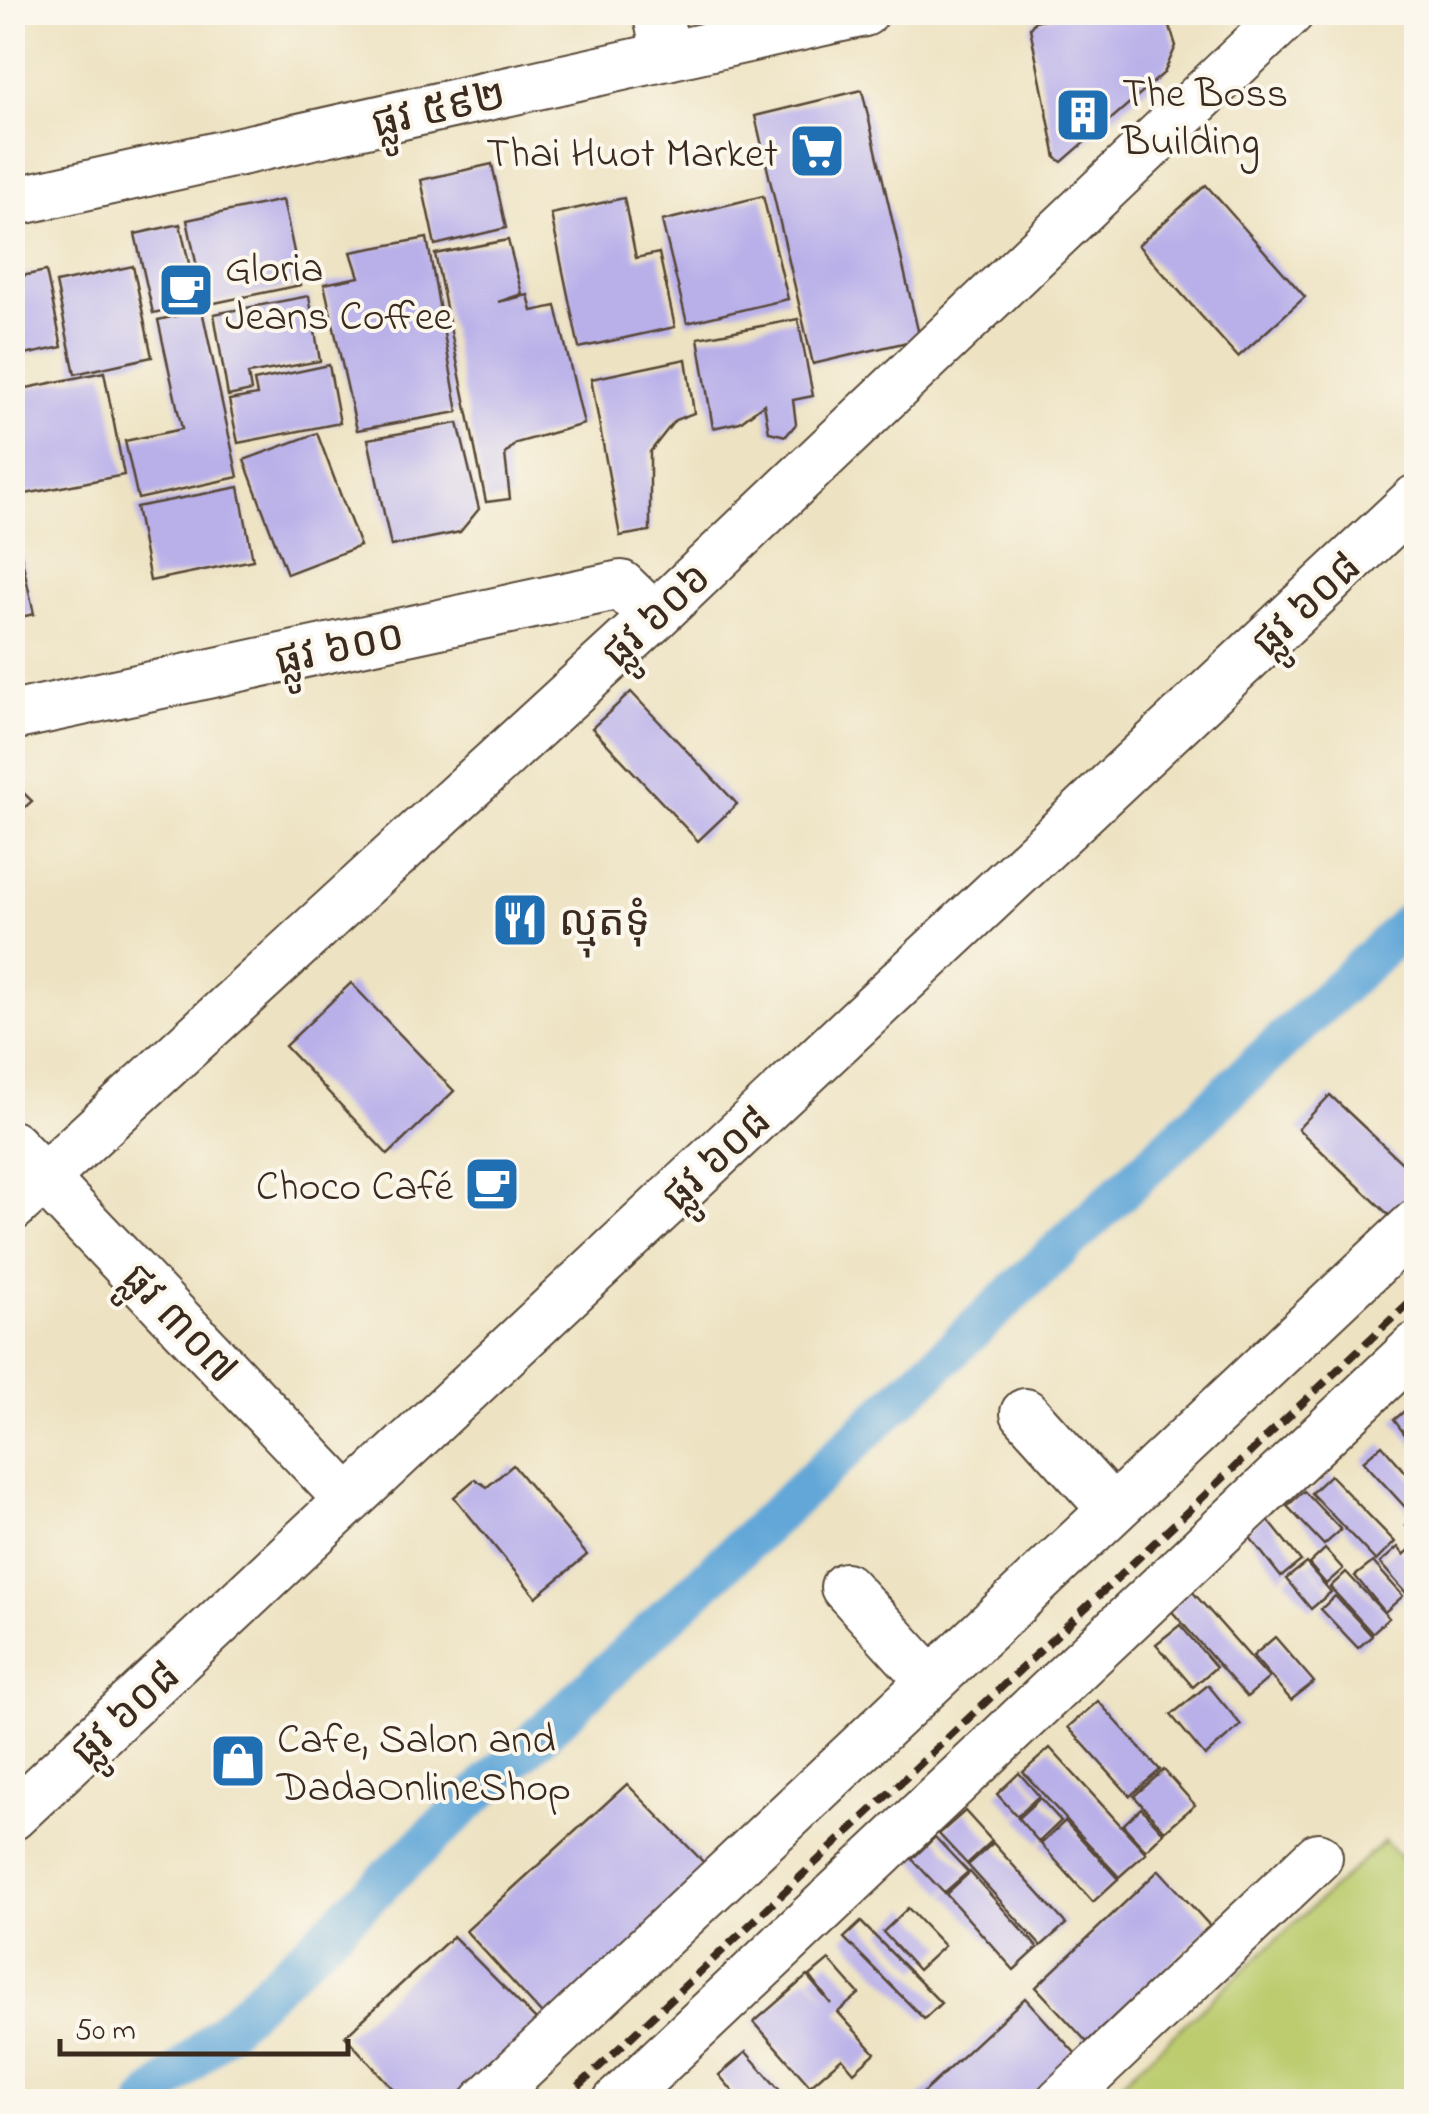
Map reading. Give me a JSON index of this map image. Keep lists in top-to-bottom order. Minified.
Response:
{"streets":{"street":["ផ្លូវ ៥៩២","ផ្លូវ ៦០៨","ផ្លូវ ៦០៦","ផ្លូវ ៦០០","ផ្លូវ ៣០៧"]},"crossings":[["ផ្លូវ ៦០៨","ផ្លូវ ៣០៧"],["ផ្លូវ ៦០៦","ផ្លូវ ៦០០"],["ផ្លូវ ៦០៦","ផ្លូវ ៣០៧"]],"places":{"building":["The Boss Building"],"supermarket":["Thai Huot Market"],"cafe":["Gloria Jeans Coffee","Choco Café"],"restaurant":["ល្មុតទុំ"],"shop":["Cafe, Salon and DadaOnlineShop"]},"scale_bar":"50 m"}
